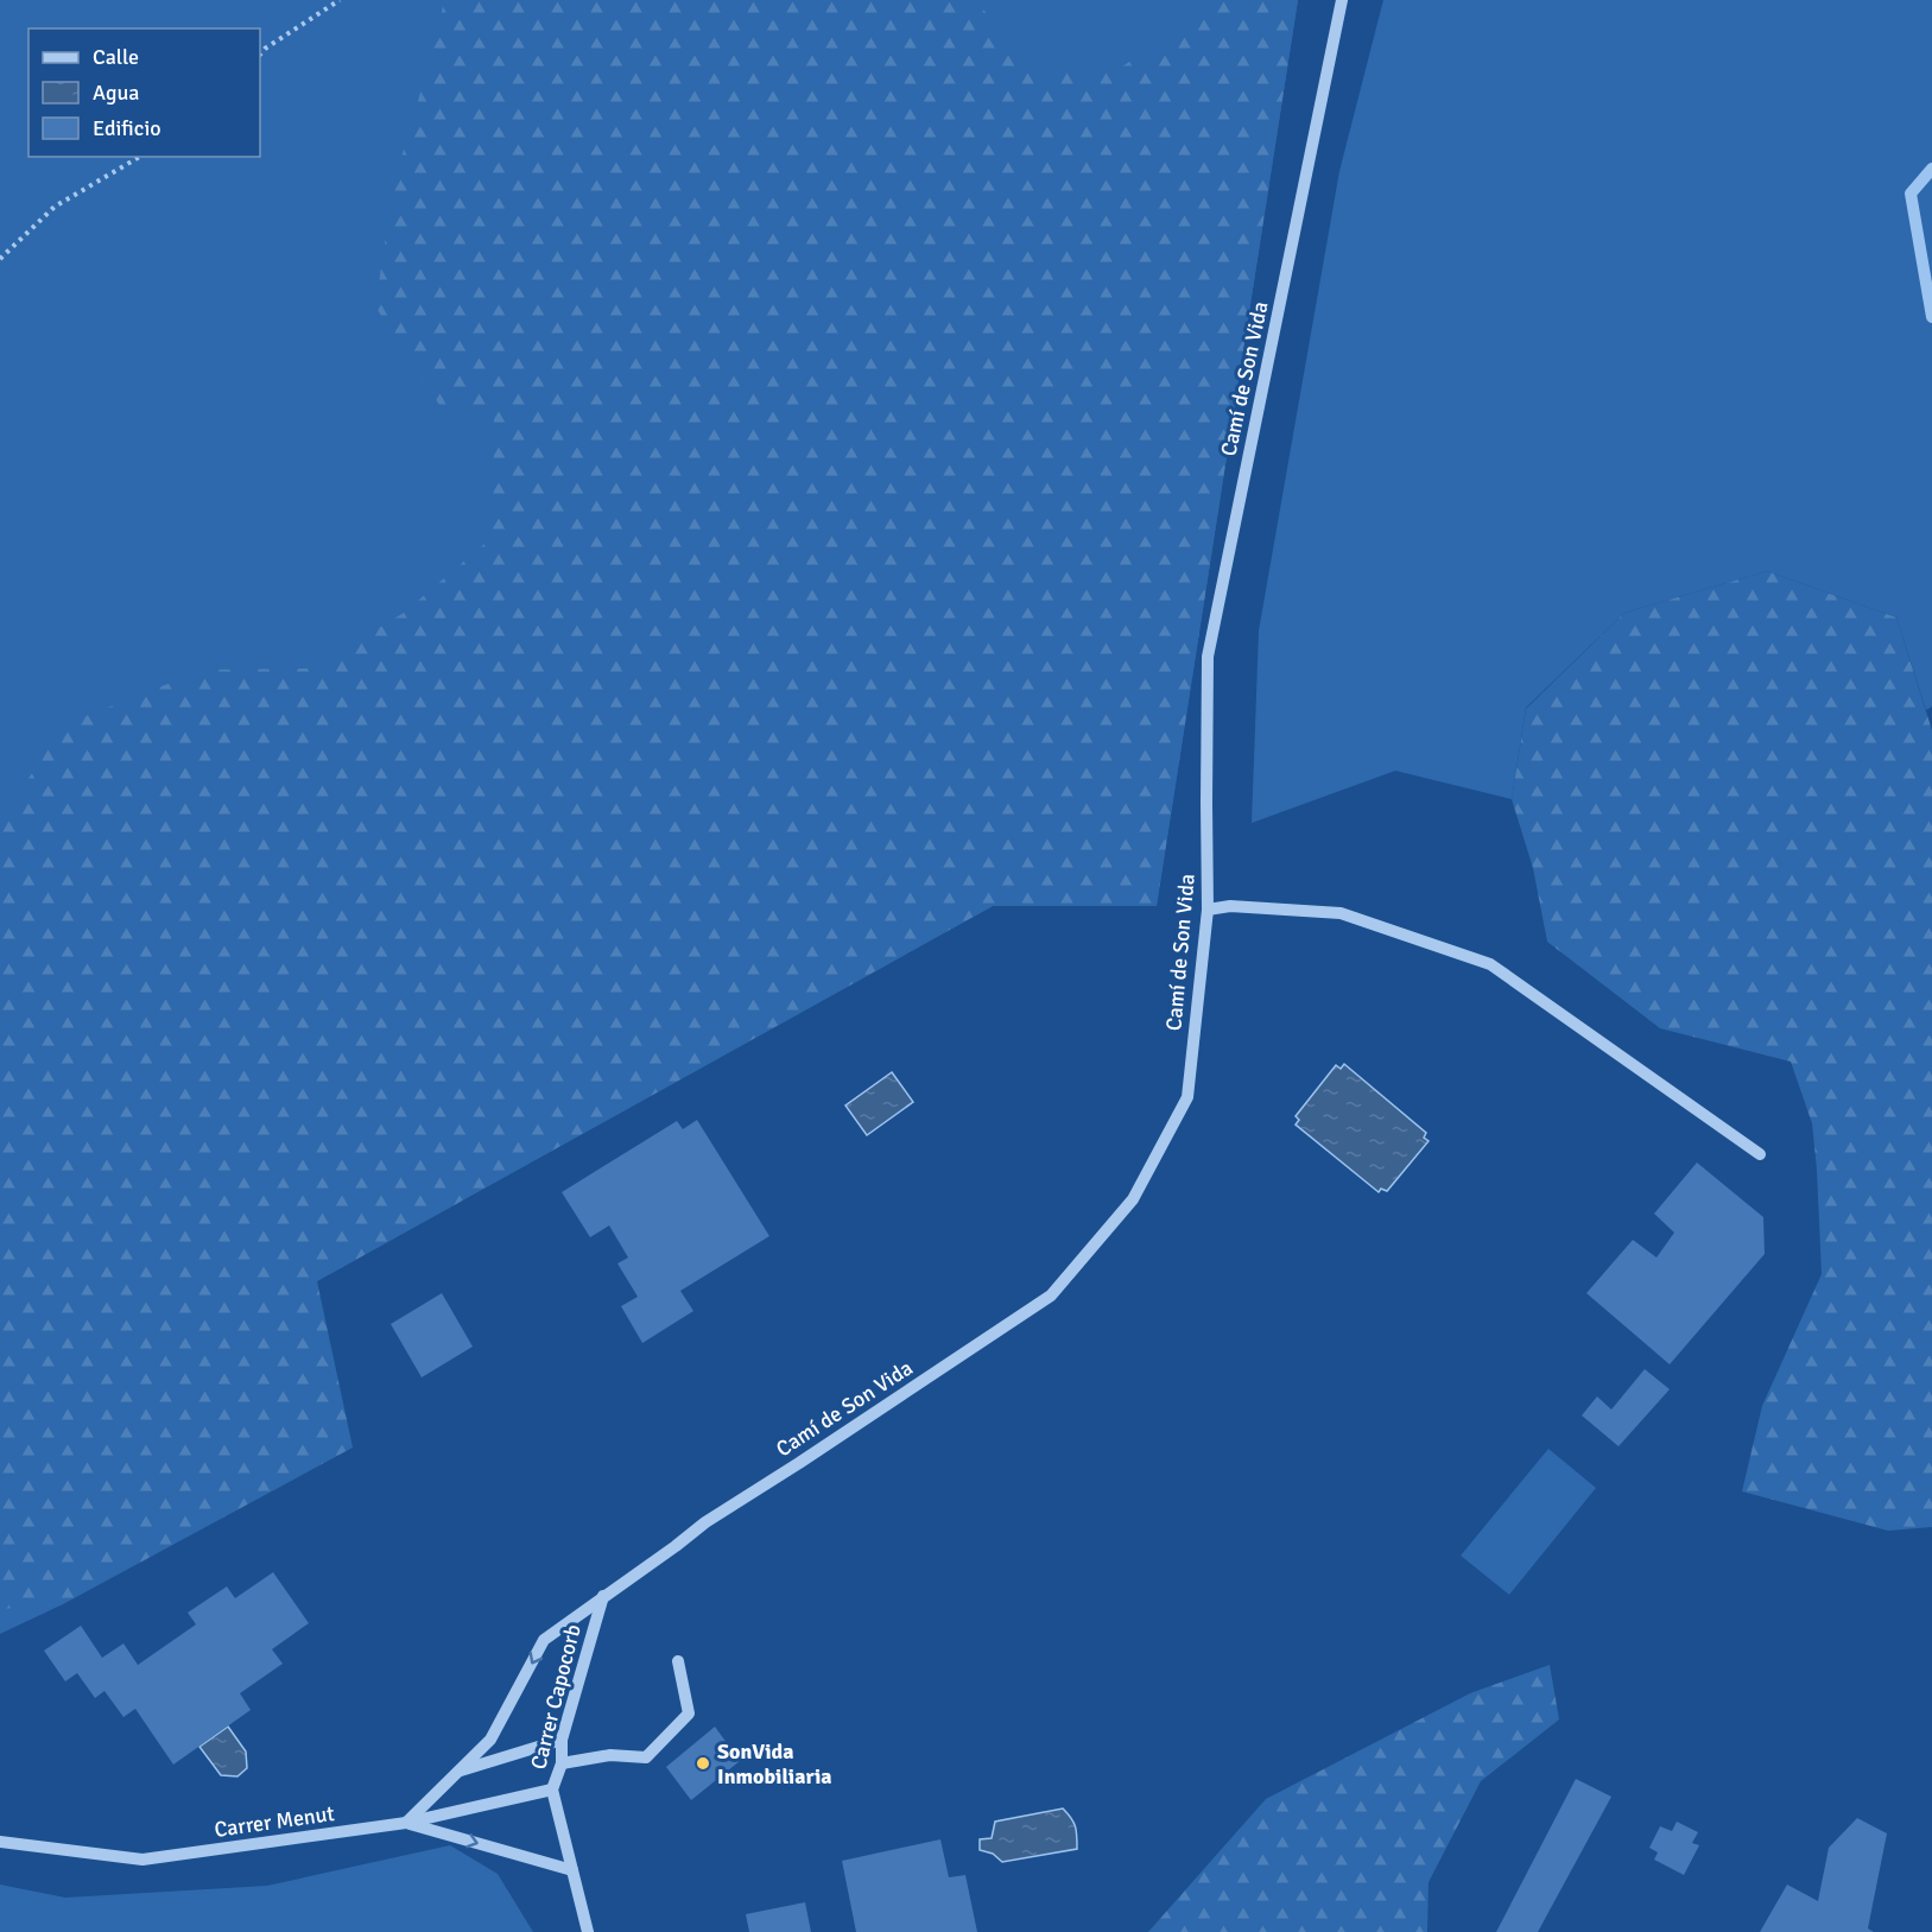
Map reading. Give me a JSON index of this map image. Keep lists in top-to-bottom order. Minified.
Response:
{"streets":{"street":["Camí de Son Vida","Carrer Capocorb","Carrer Menut"]},"crossings":[["Camí de Son Vida","Carrer Capocorb"],["Camí de Son Vida","Carrer Menut"],["Carrer Capocorb","Carrer Menut"]],"places":["SonVida Inmobiliaria"],"legend":["Calle","Agua","Edificio"]}
